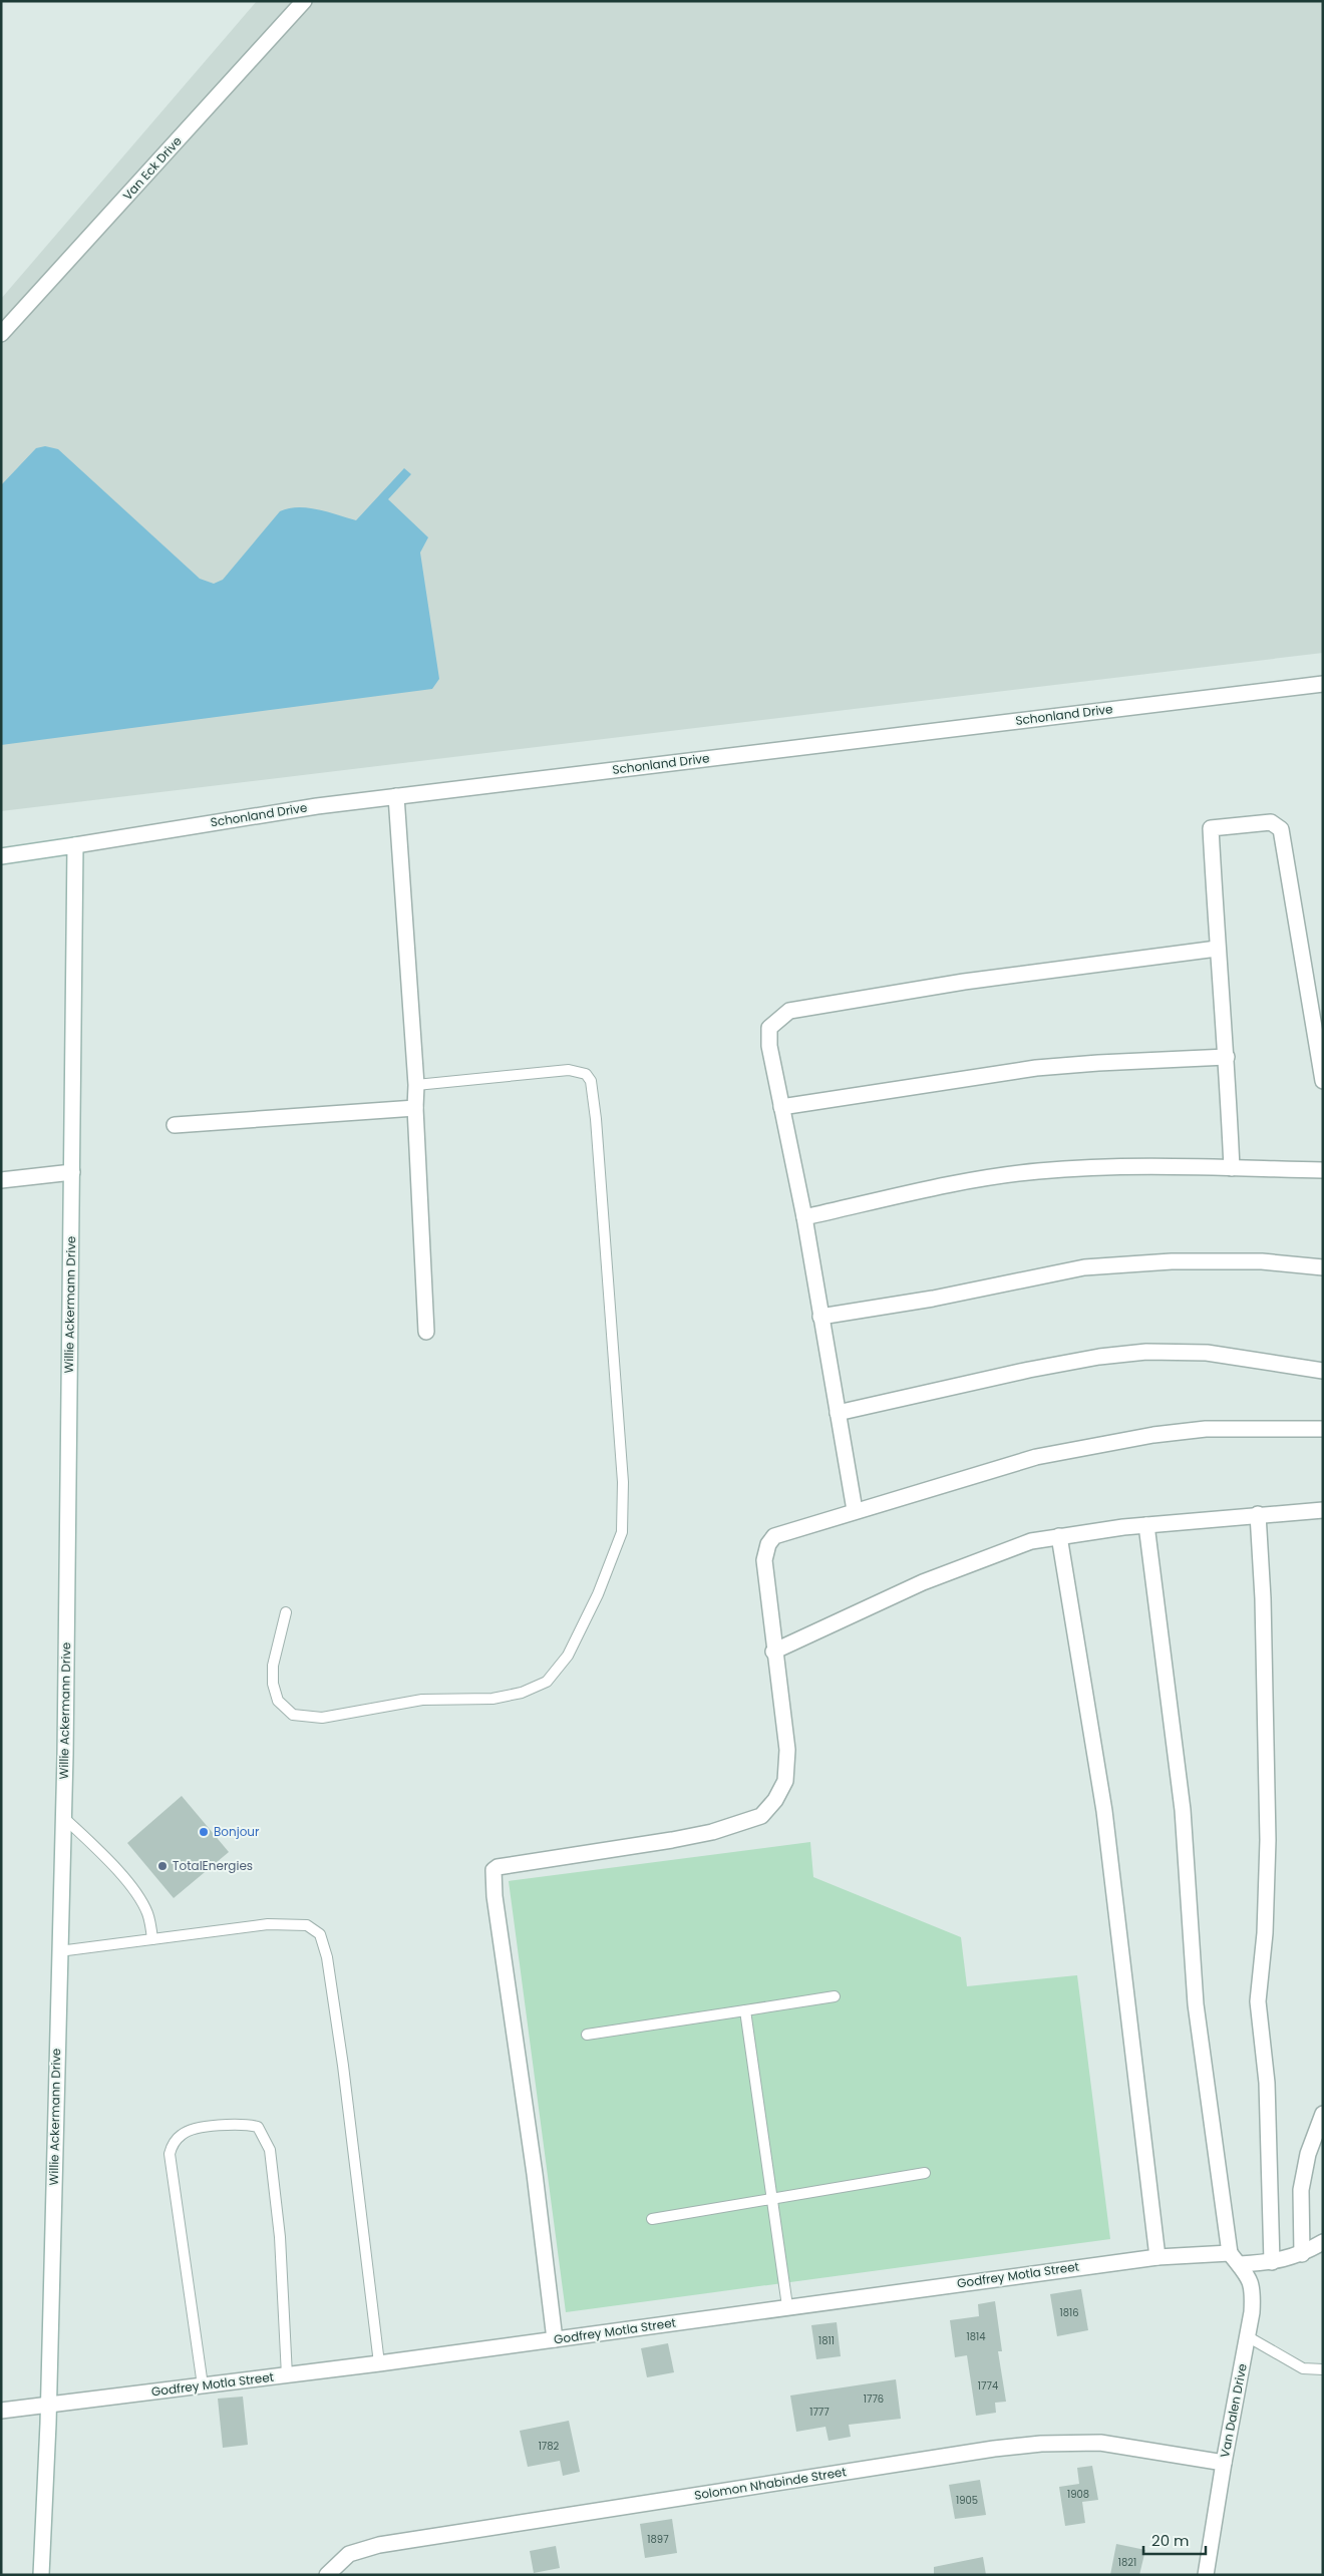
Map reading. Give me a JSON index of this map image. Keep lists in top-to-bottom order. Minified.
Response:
{"streets":{"street":["Van Eck Drive","Schonland Drive","Willie Ackermann Drive","Godfrey Motla Street","Van Dalen Drive","Solomon Nhabinde Street"]},"crossings":[["Schonland Drive","Willie Ackermann Drive"],["Willie Ackermann Drive","Godfrey Motla Street"],["Godfrey Motla Street","Van Dalen Drive"],["Van Dalen Drive","Solomon Nhabinde Street"]],"places":["Bonjour","TotalEnergies"],"house_numbers":["1816","1814","1811","1774","1776","1777","1782","1908","1905","1897","1821"],"scale_bar":"20 m"}
